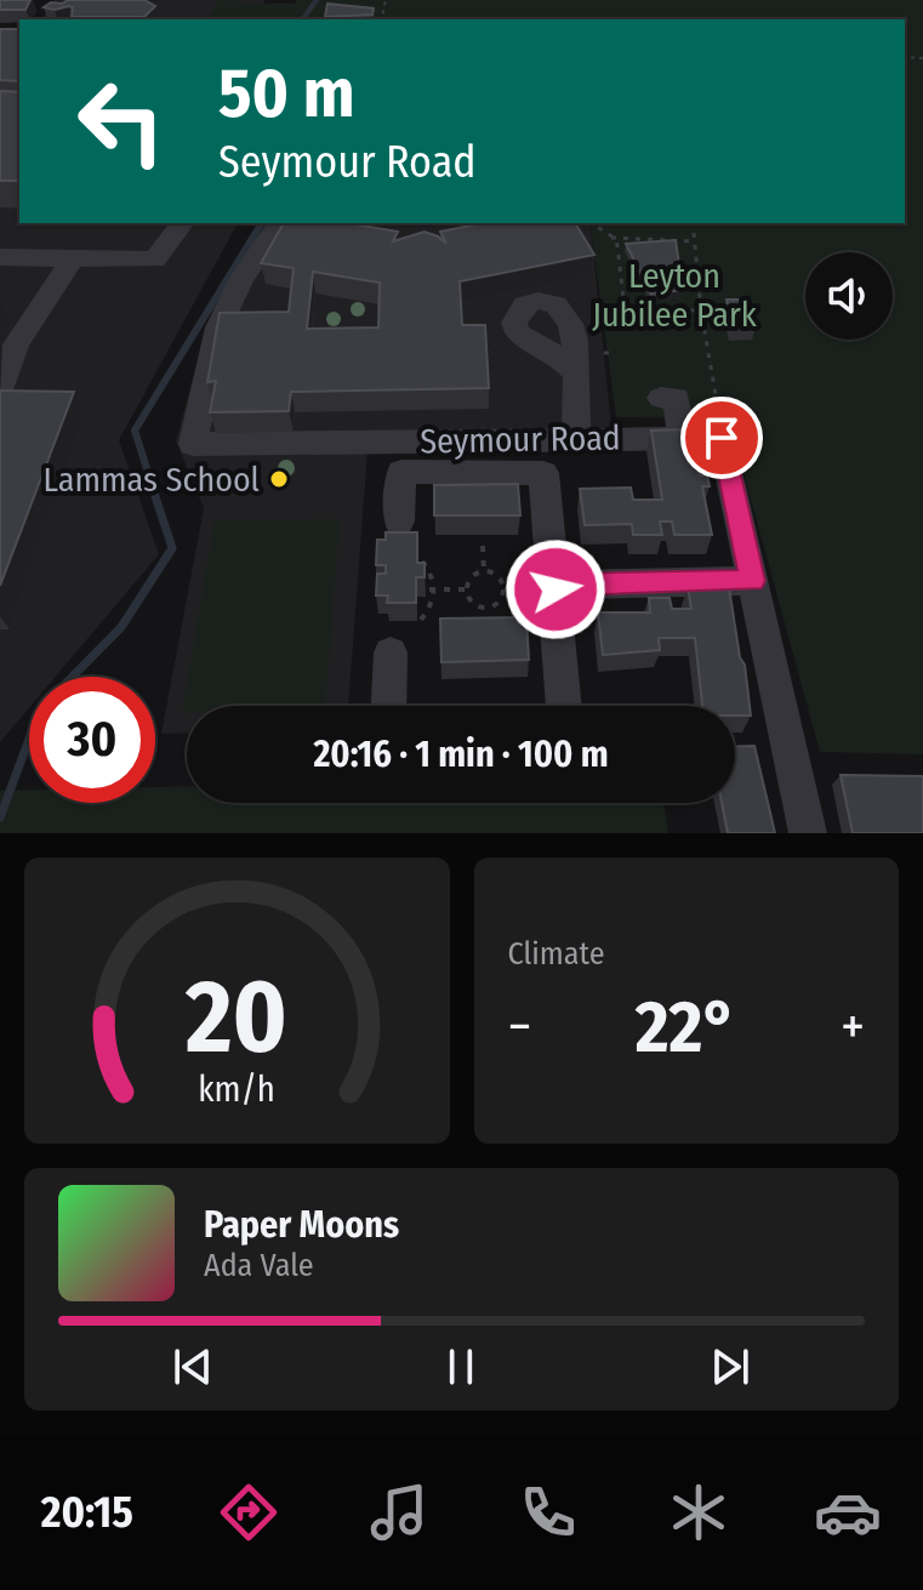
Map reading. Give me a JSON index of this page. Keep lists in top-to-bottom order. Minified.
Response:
{"streets":{"street":["Seymour Road"]},"parks":["Leyton Jubilee Park"],"places":["Lammas School"],"page":{"turn":["50 m","Seymour Road"],"limit":"30","trip":"20:16 · 1 min · 100 m","tile":"Climate","heat":["−","22°","+"],"song":["Paper Moons","Ada Vale"],"tabs":"20:15","gauge":["20","km/h"]}}
